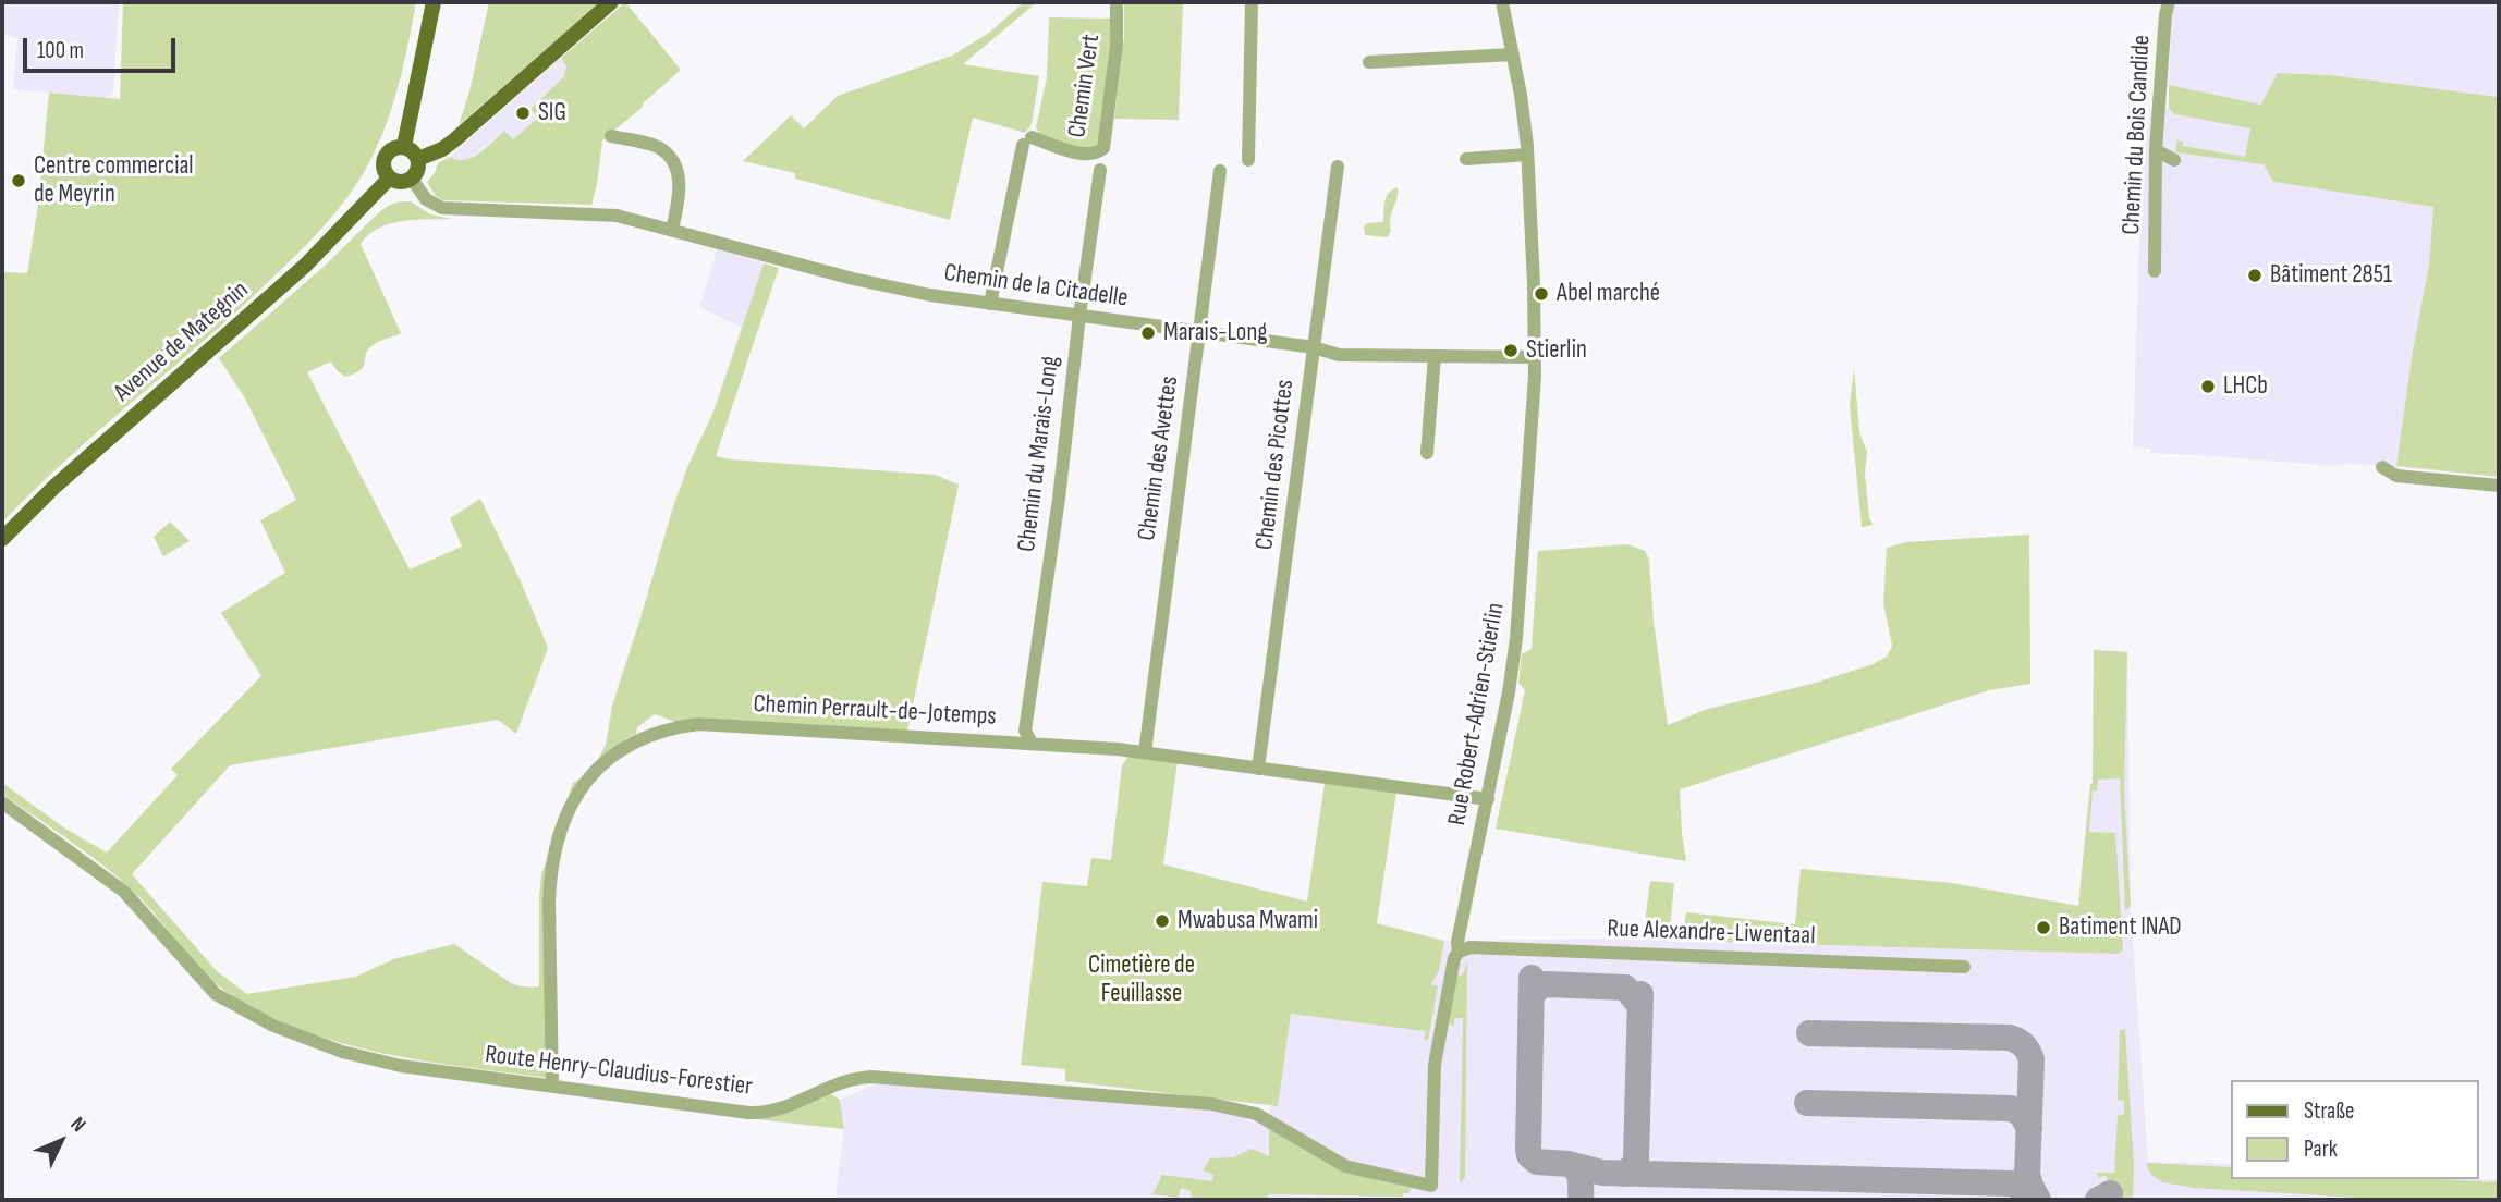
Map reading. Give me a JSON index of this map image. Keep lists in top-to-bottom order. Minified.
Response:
{"streets":{"main road":["Avenue de Mategnin"],"street":["Chemin Vert","Chemin du Bois Candide","Chemin de la Citadelle","Chemin du Marais-Long","Chemin des Avettes","Chemin des Picottes","Chemin Perrault-de-Jotemps","Rue Robert-Adrien-Stierlin","Rue Alexandre-Liwentaal","Route Henry-Claudius-Forestier"]},"crossings":[["Chemin Vert","Chemin de la Citadelle"],["Chemin de la Citadelle","Avenue de Mategnin"],["Chemin de la Citadelle","Chemin du Marais-Long"],["Chemin de la Citadelle","Chemin des Avettes"],["Chemin de la Citadelle","Chemin des Picottes"],["Chemin de la Citadelle","Rue Robert-Adrien-Stierlin"],["Chemin du Marais-Long","Chemin Perrault-de-Jotemps"],["Chemin des Avettes","Chemin Perrault-de-Jotemps"],["Chemin des Picottes","Chemin Perrault-de-Jotemps"],["Chemin Perrault-de-Jotemps","Rue Robert-Adrien-Stierlin"],["Chemin Perrault-de-Jotemps","Route Henry-Claudius-Forestier"],["Rue Robert-Adrien-Stierlin","Rue Alexandre-Liwentaal"],["Rue Robert-Adrien-Stierlin","Route Henry-Claudius-Forestier"]],"parks":["Cimetière de Feuillasse"],"places":["SIG","Centre commercial de Meyrin","Bâtiment 2851","Abel marché","Marais-Long","Stierlin","LHCb","Mwabusa Mwami","Batiment INAD"],"legend":["Straße","Park"],"scale_bar":"100 m","north":"top right"}
